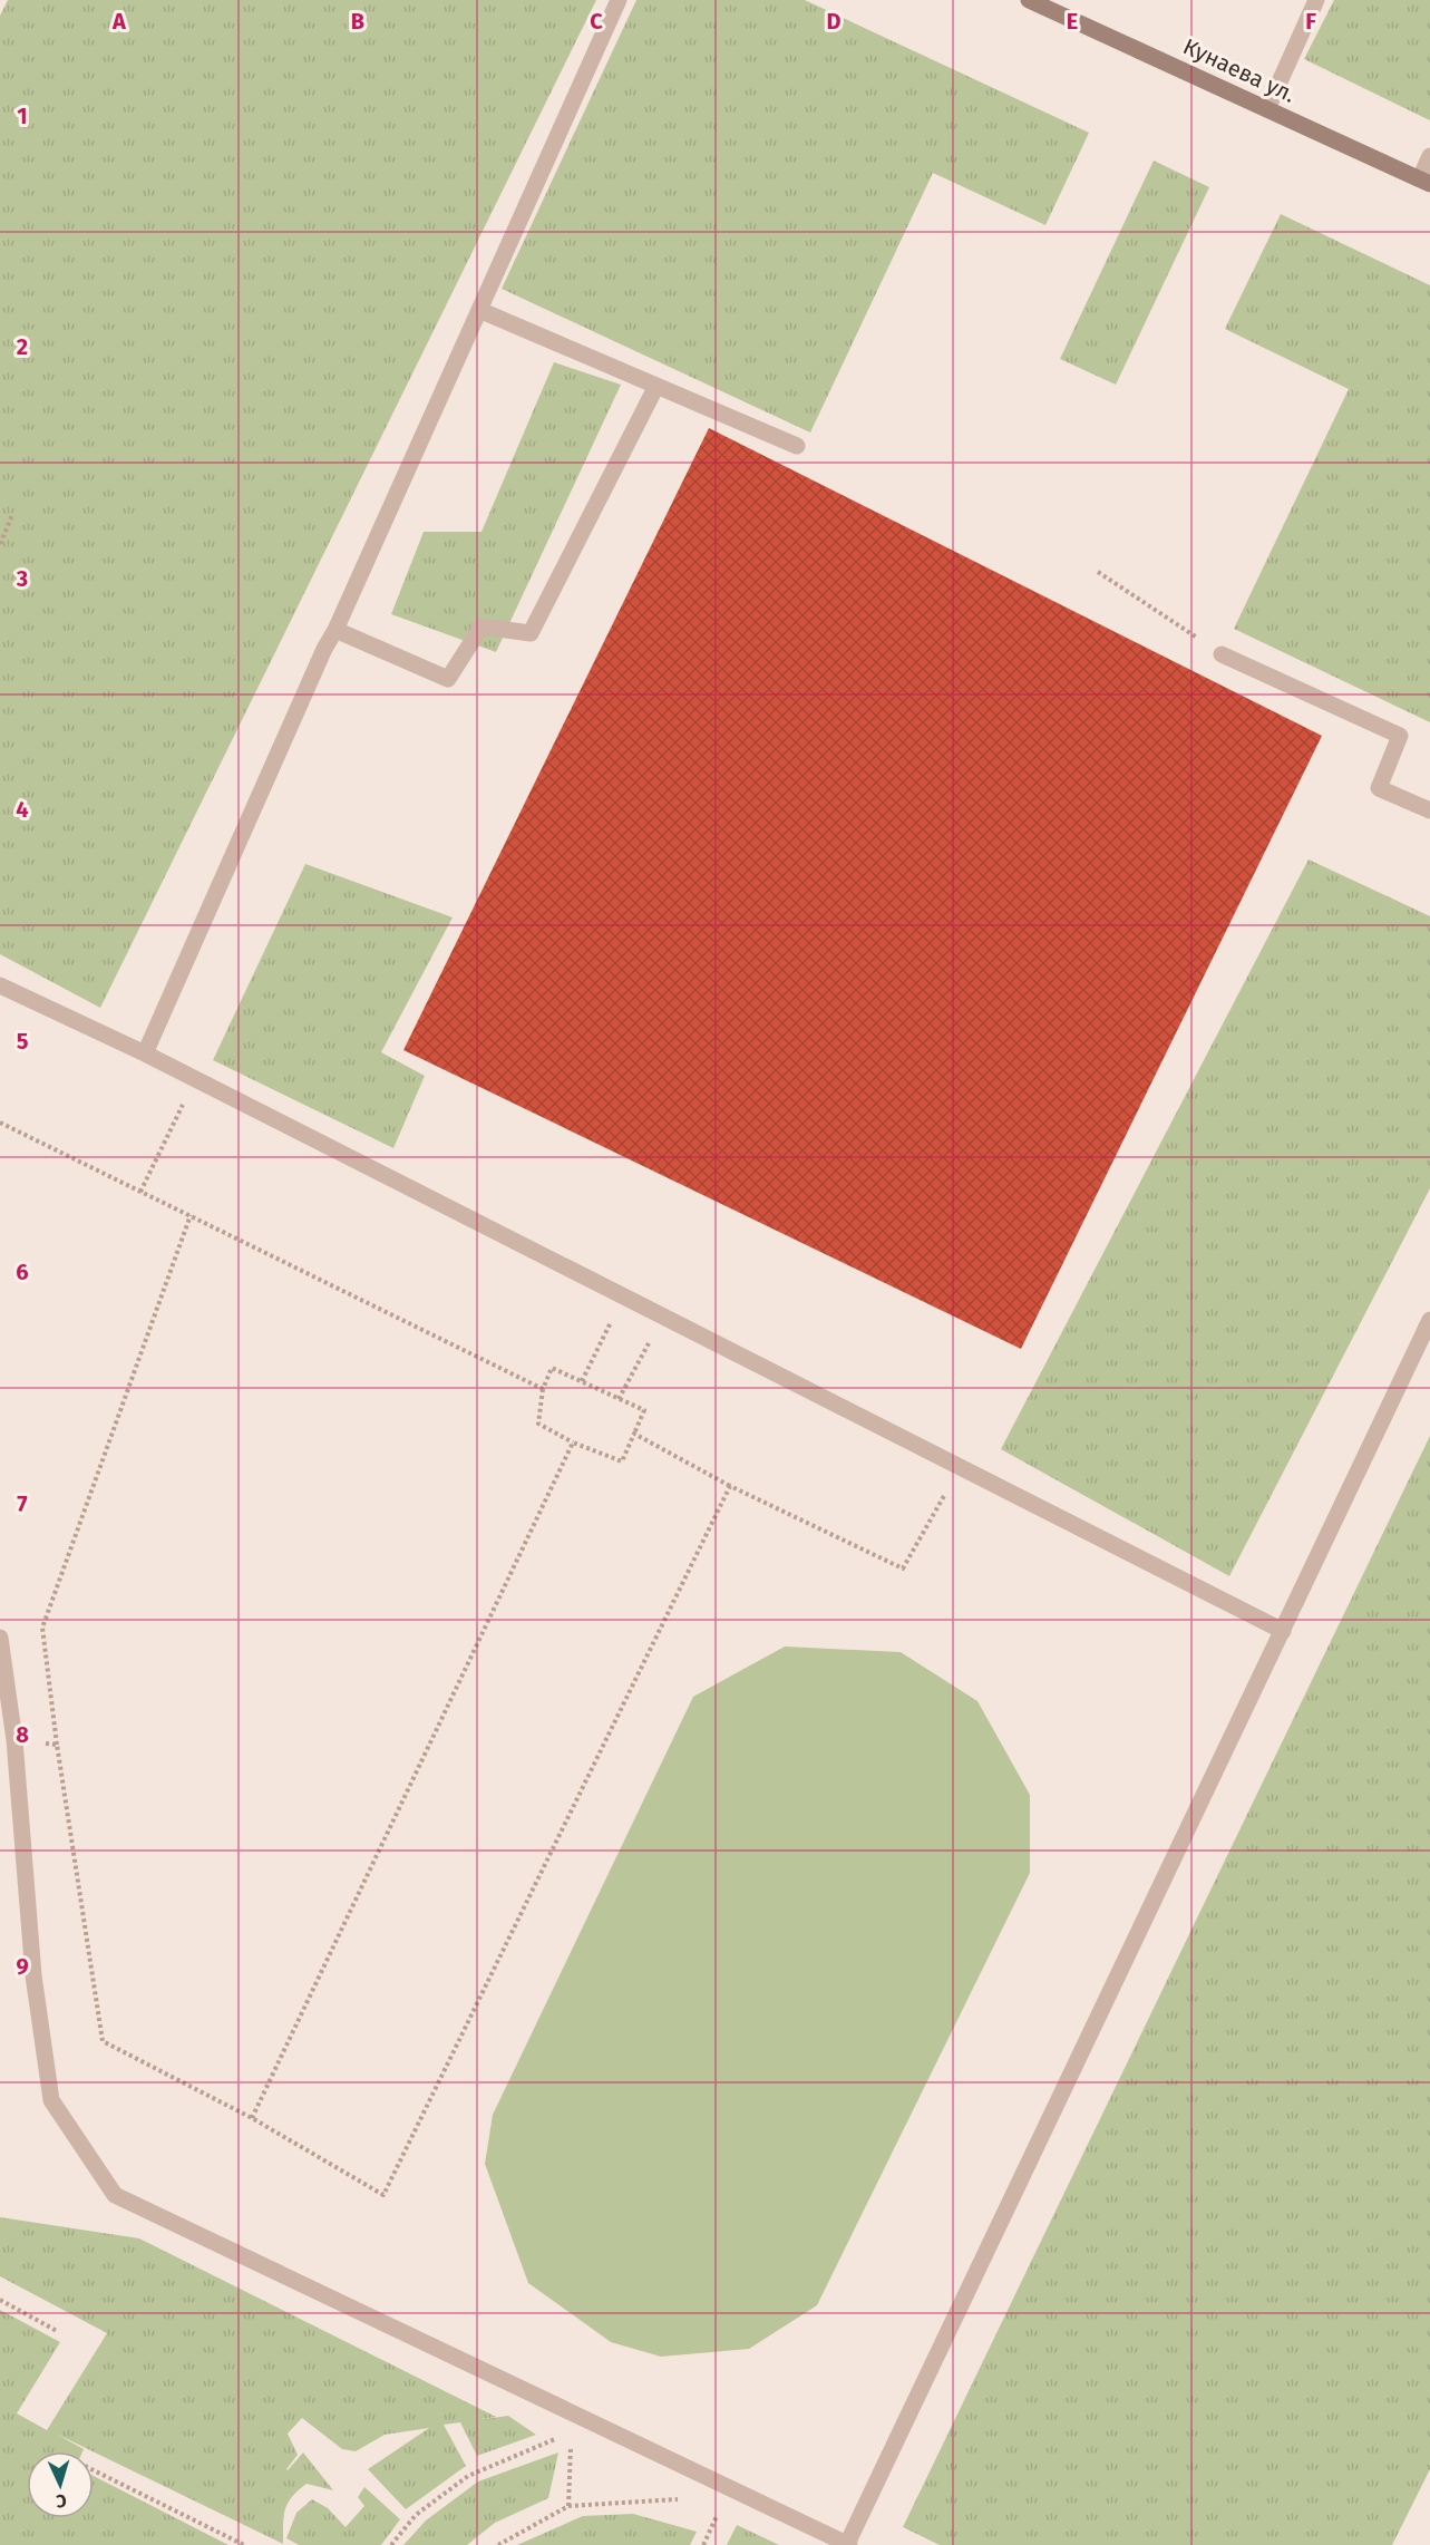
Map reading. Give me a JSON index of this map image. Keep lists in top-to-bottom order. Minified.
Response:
{"streets":{"street":["Кунаева ул."]},"north":"bottom","grid":{"columns":["A","B","C","D","E","F"],"rows":["1","2","3","4","5","6","7","8","9"]}}
